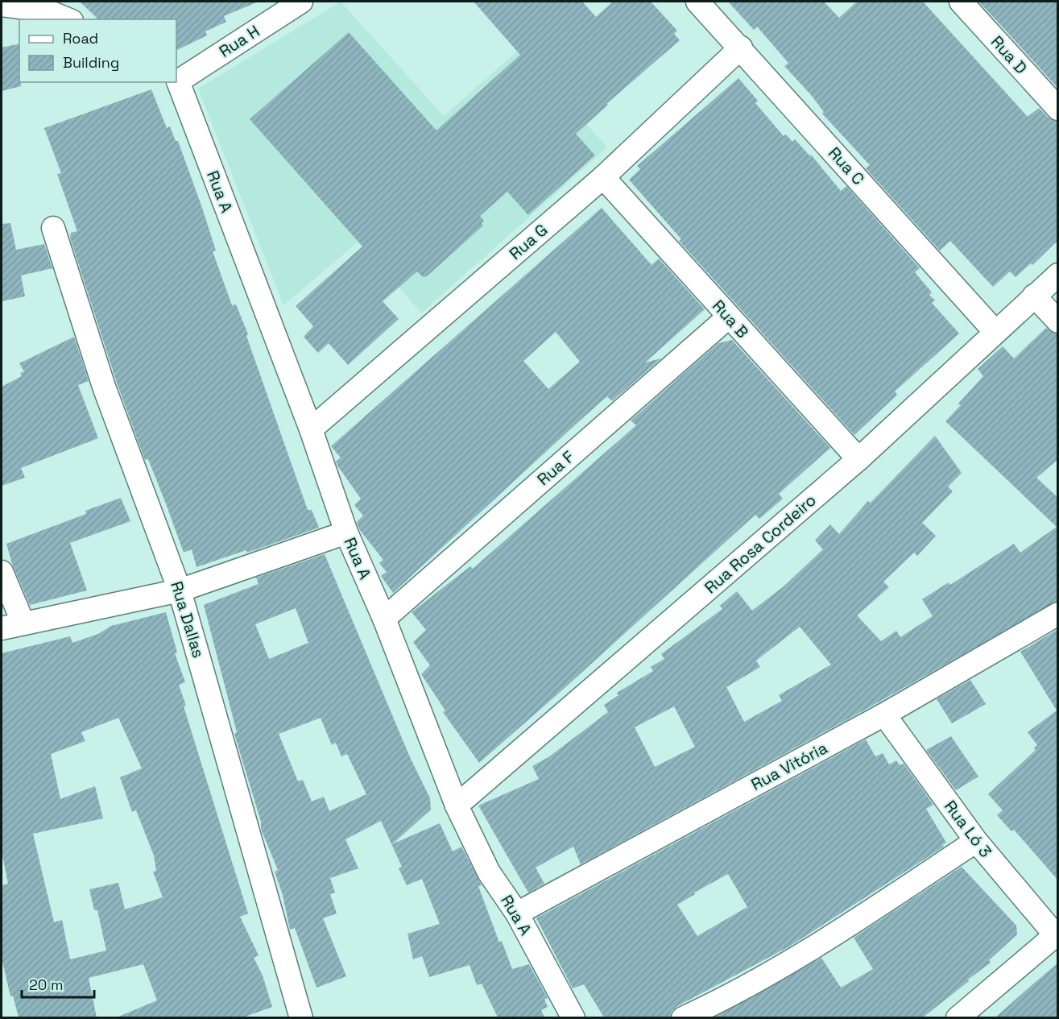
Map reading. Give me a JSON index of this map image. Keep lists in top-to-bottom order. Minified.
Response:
{"streets":{"street":["Rua H","Rua D","Rua C","Rua A","Rua G","Rua B","Rua F","Rua Rosa Cordeiro","Rua Dallas","Rua Vitória","Rua Ló 3"]},"crossings":[["Rua H","Rua A"],["Rua C","Rua G"],["Rua C","Rua Rosa Cordeiro"],["Rua A","Rua G"],["Rua A","Rua F"],["Rua A","Rua Rosa Cordeiro"],["Rua A","Rua Vitória"],["Rua G","Rua B"],["Rua B","Rua F"],["Rua B","Rua Rosa Cordeiro"],["Rua Vitória","Rua Ló 3"]],"legend":["Road","Building"],"scale_bar":"20 m"}
